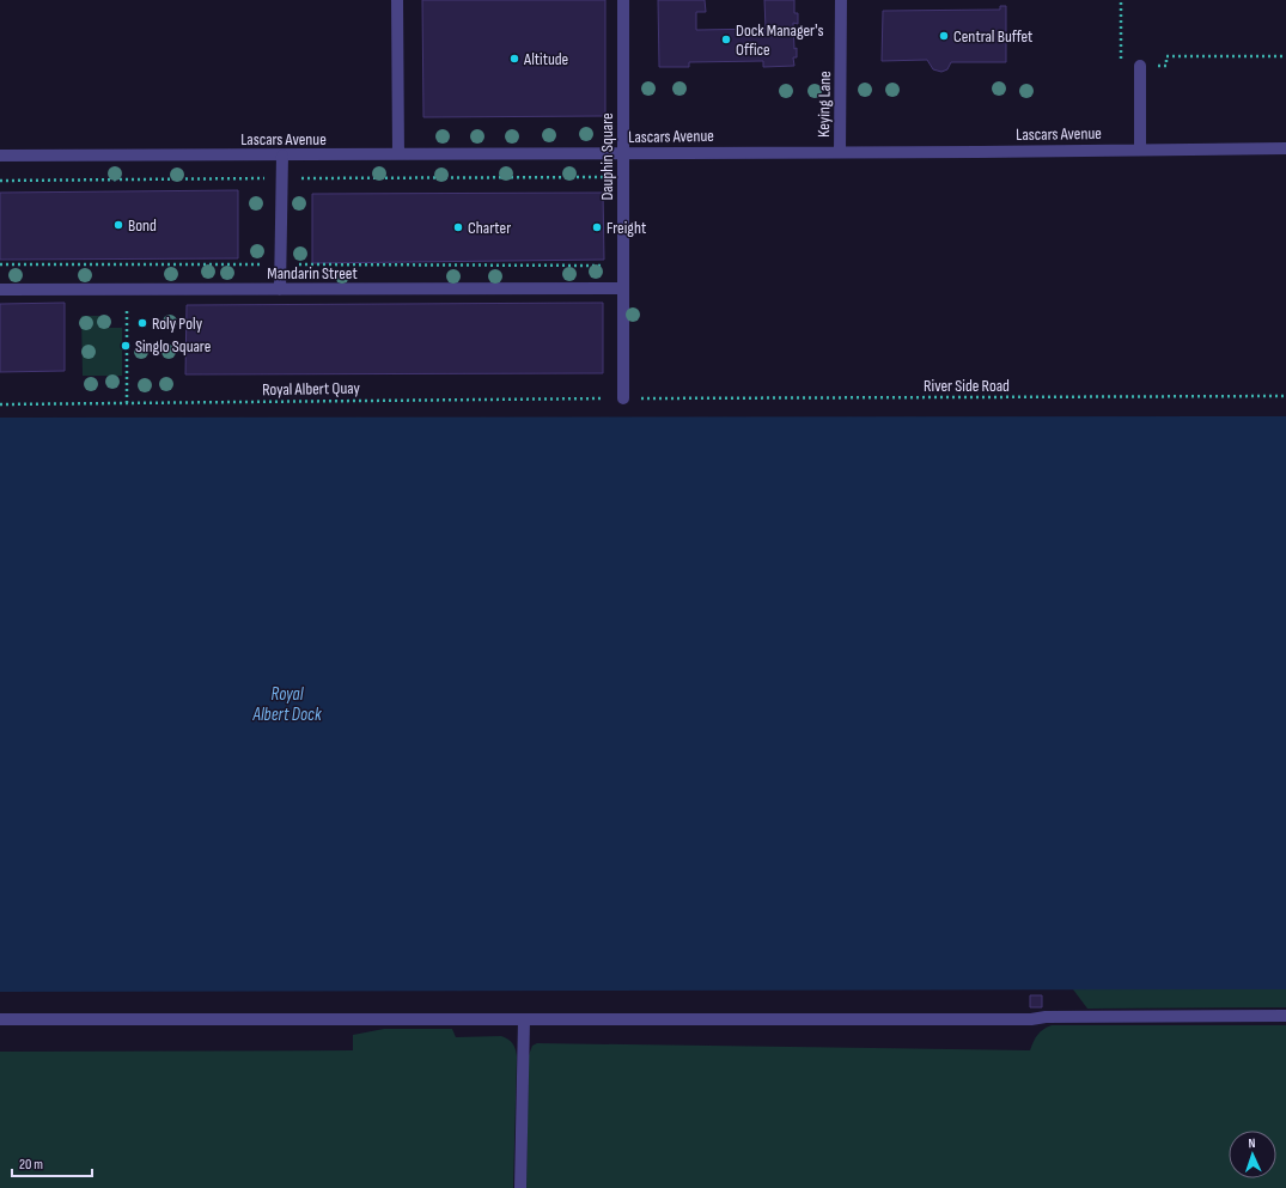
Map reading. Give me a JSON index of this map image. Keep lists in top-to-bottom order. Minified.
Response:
{"streets":{"street":["Keying Lane","Lascars Avenue","Dauphin Square","Mandarin Street"],"path":["River Side Road","Royal Albert Quay"]},"crossings":[["Keying Lane","Lascars Avenue"],["Lascars Avenue","Dauphin Square"],["Dauphin Square","Mandarin Street"],["Dauphin Square","Royal Albert Quay"]],"water":["Royal Albert Dock"],"places":["Central Buffet","Dock Manager's Office","Altitude","Bond","Charter","Freight","Roly Poly","Singlo Square"],"scale_bar":"20 m","north":"top"}
